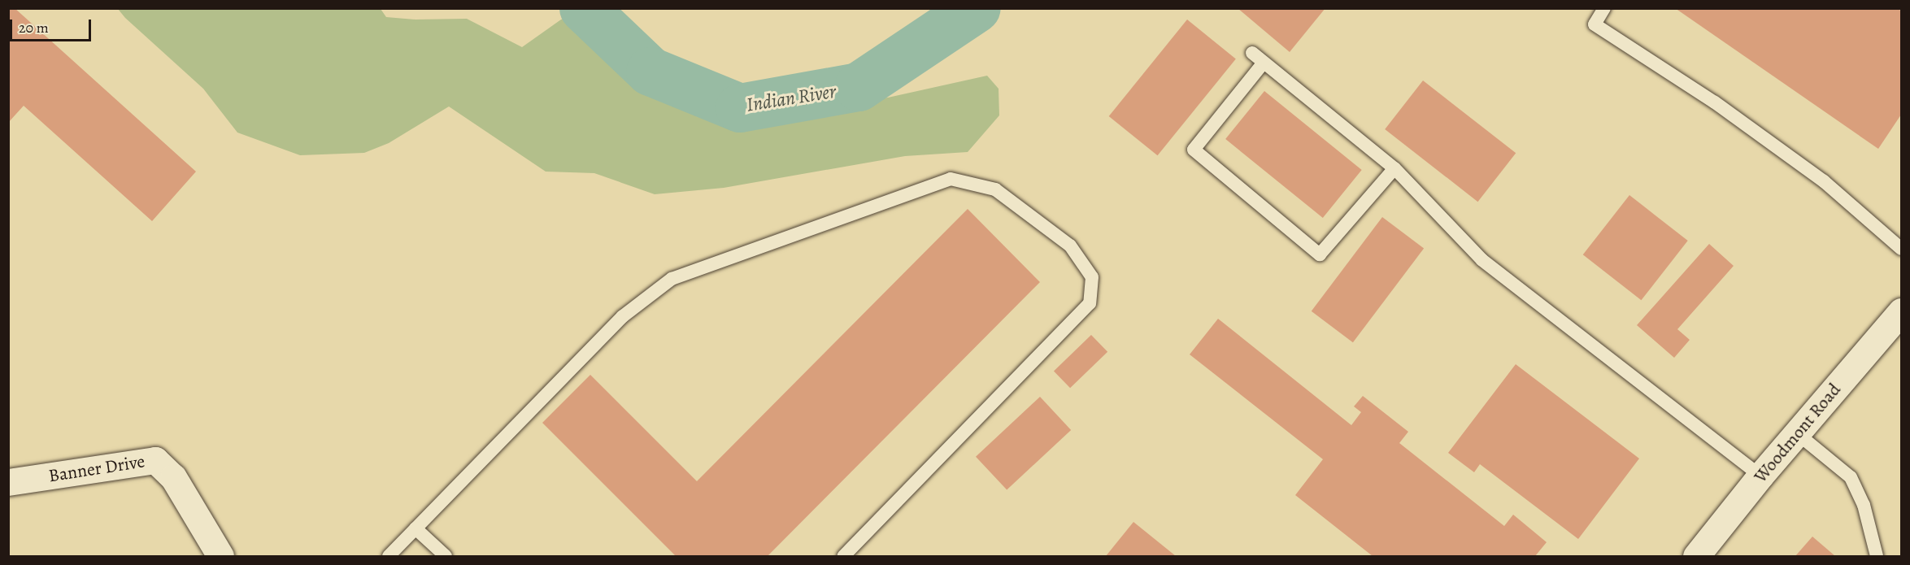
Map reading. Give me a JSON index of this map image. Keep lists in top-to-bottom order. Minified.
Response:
{"streets":{"main road":["Woodmont Road","Banner Drive"]},"water":["Indian River"],"scale_bar":"20 m"}
